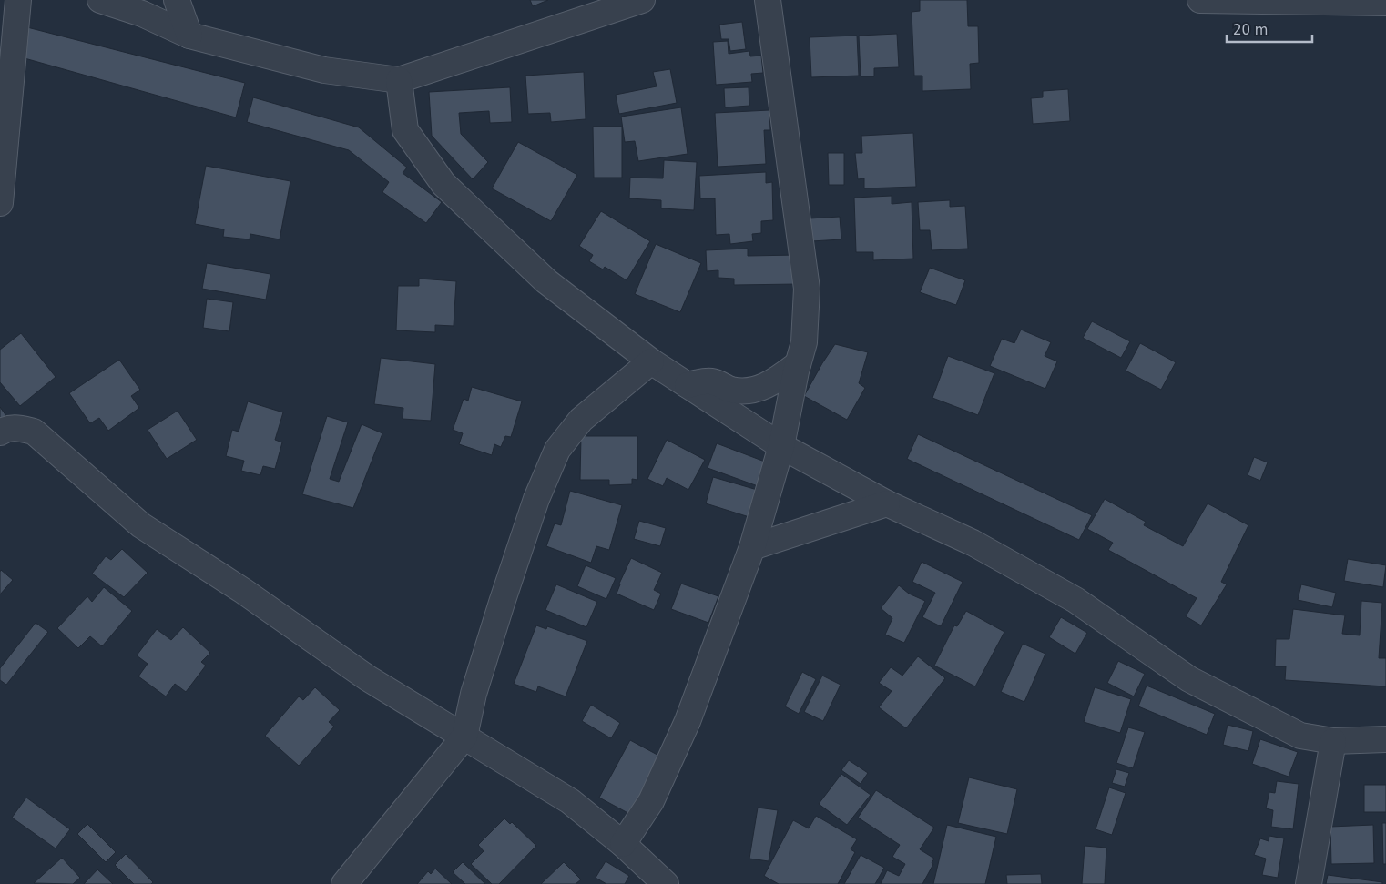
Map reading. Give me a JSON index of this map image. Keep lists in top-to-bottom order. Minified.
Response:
{"scale_bar":"20 m"}
